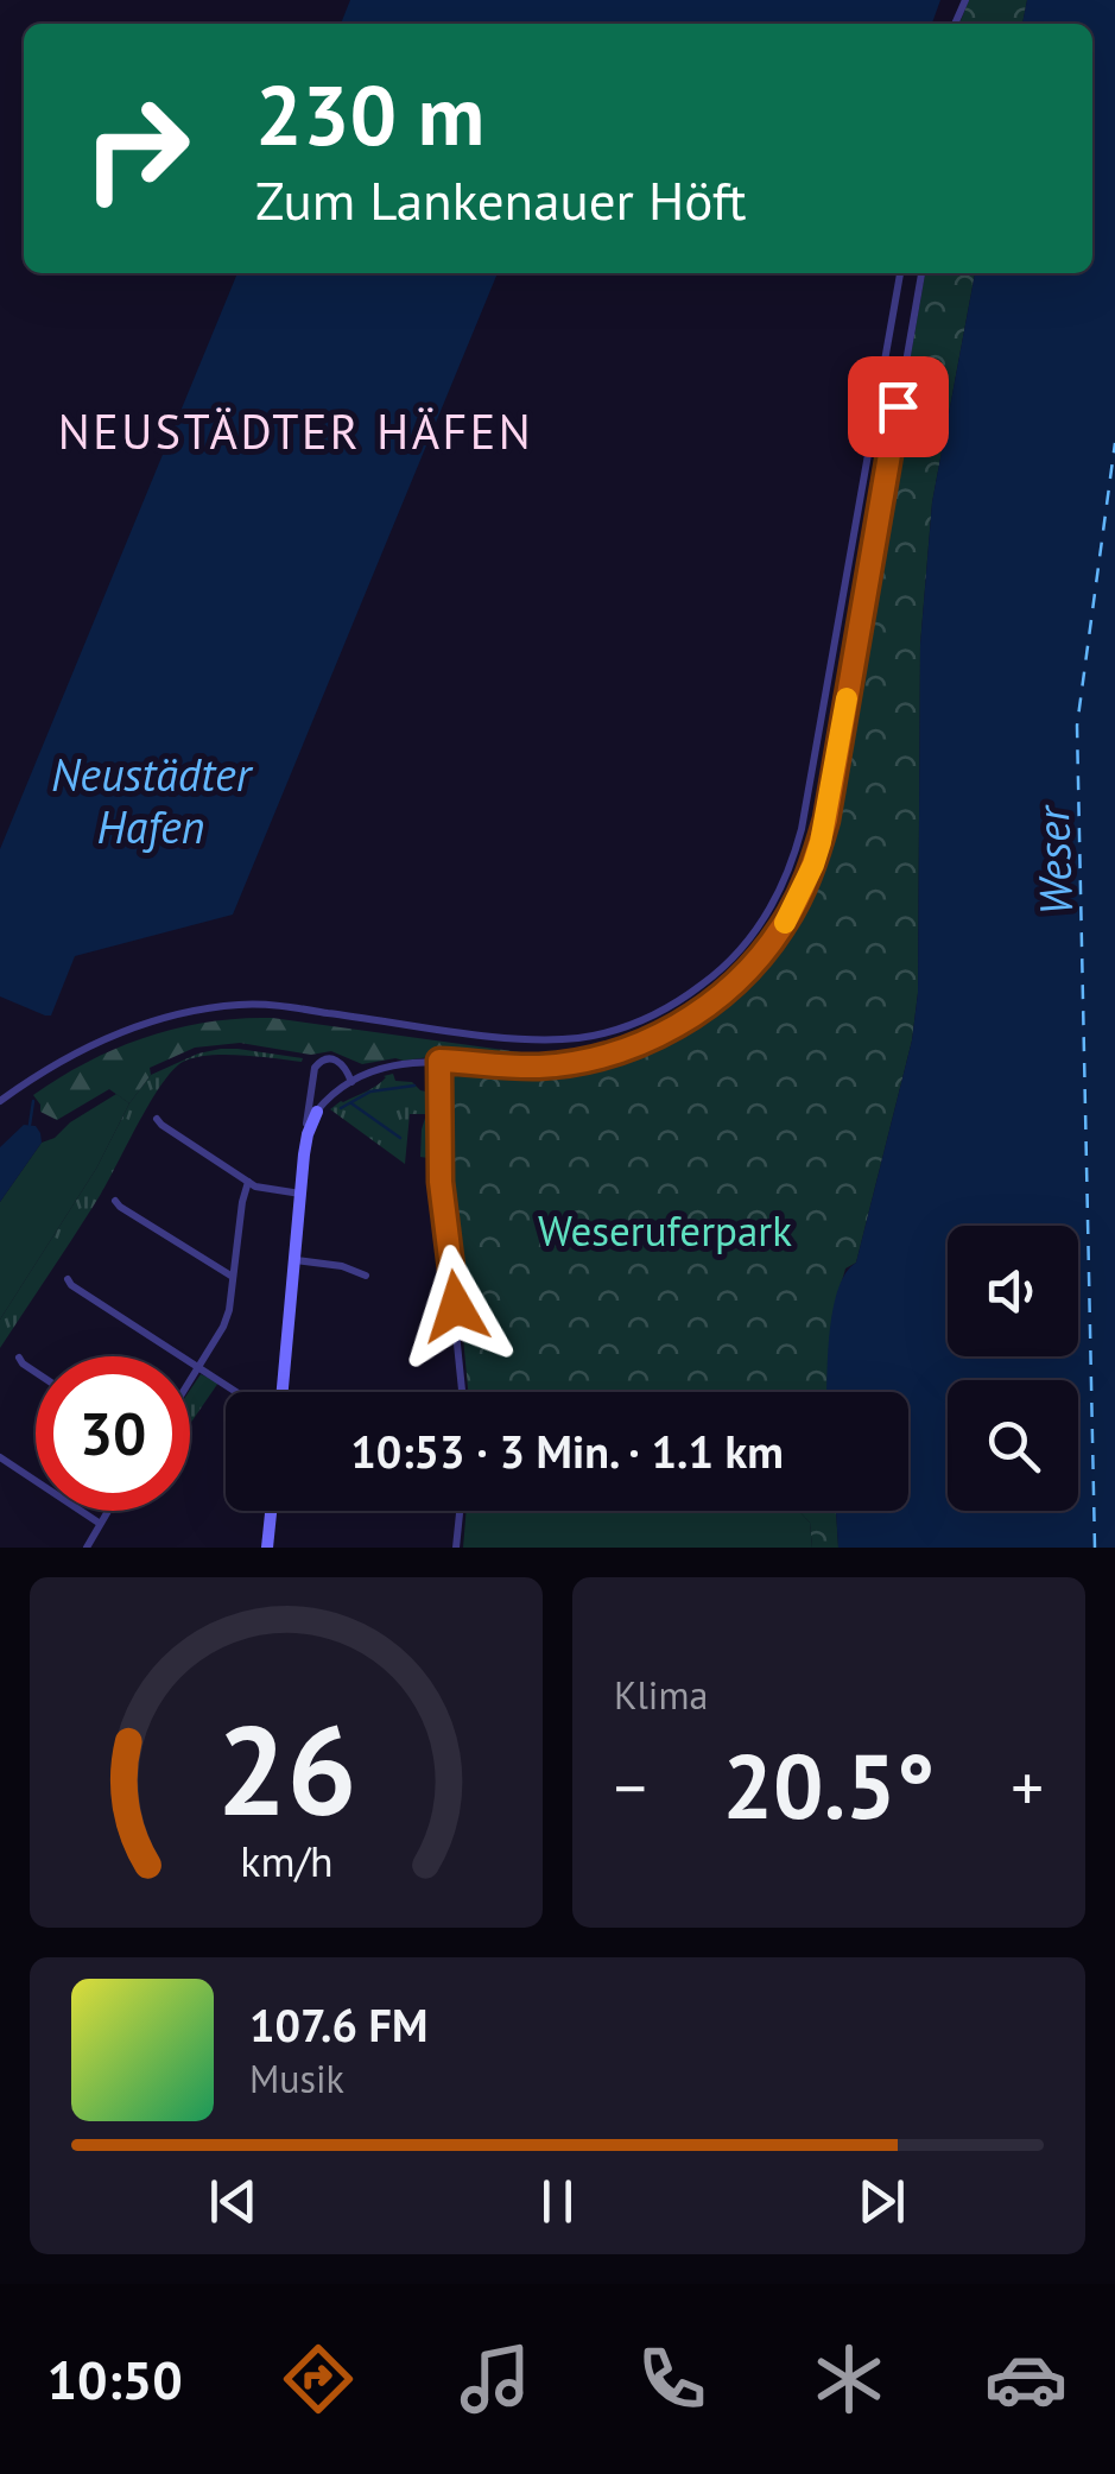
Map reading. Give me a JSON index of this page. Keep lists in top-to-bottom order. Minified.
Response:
{"districts":["NEUSTÄDTER HÄFEN"],"water":["Neustädter Hafen","Weser"],"parks":["Weseruferpark"],"page":{"turn":["230 m","Zum Lankenauer Höft"],"limit":"30","trip":"10:53 · 3 Min. · 1.1 km","tile":"Klima","heat":["−","20.5°","+"],"song":["107.6 FM","Musik"],"tabs":"10:50","gauge":["26","km/h"]}}
